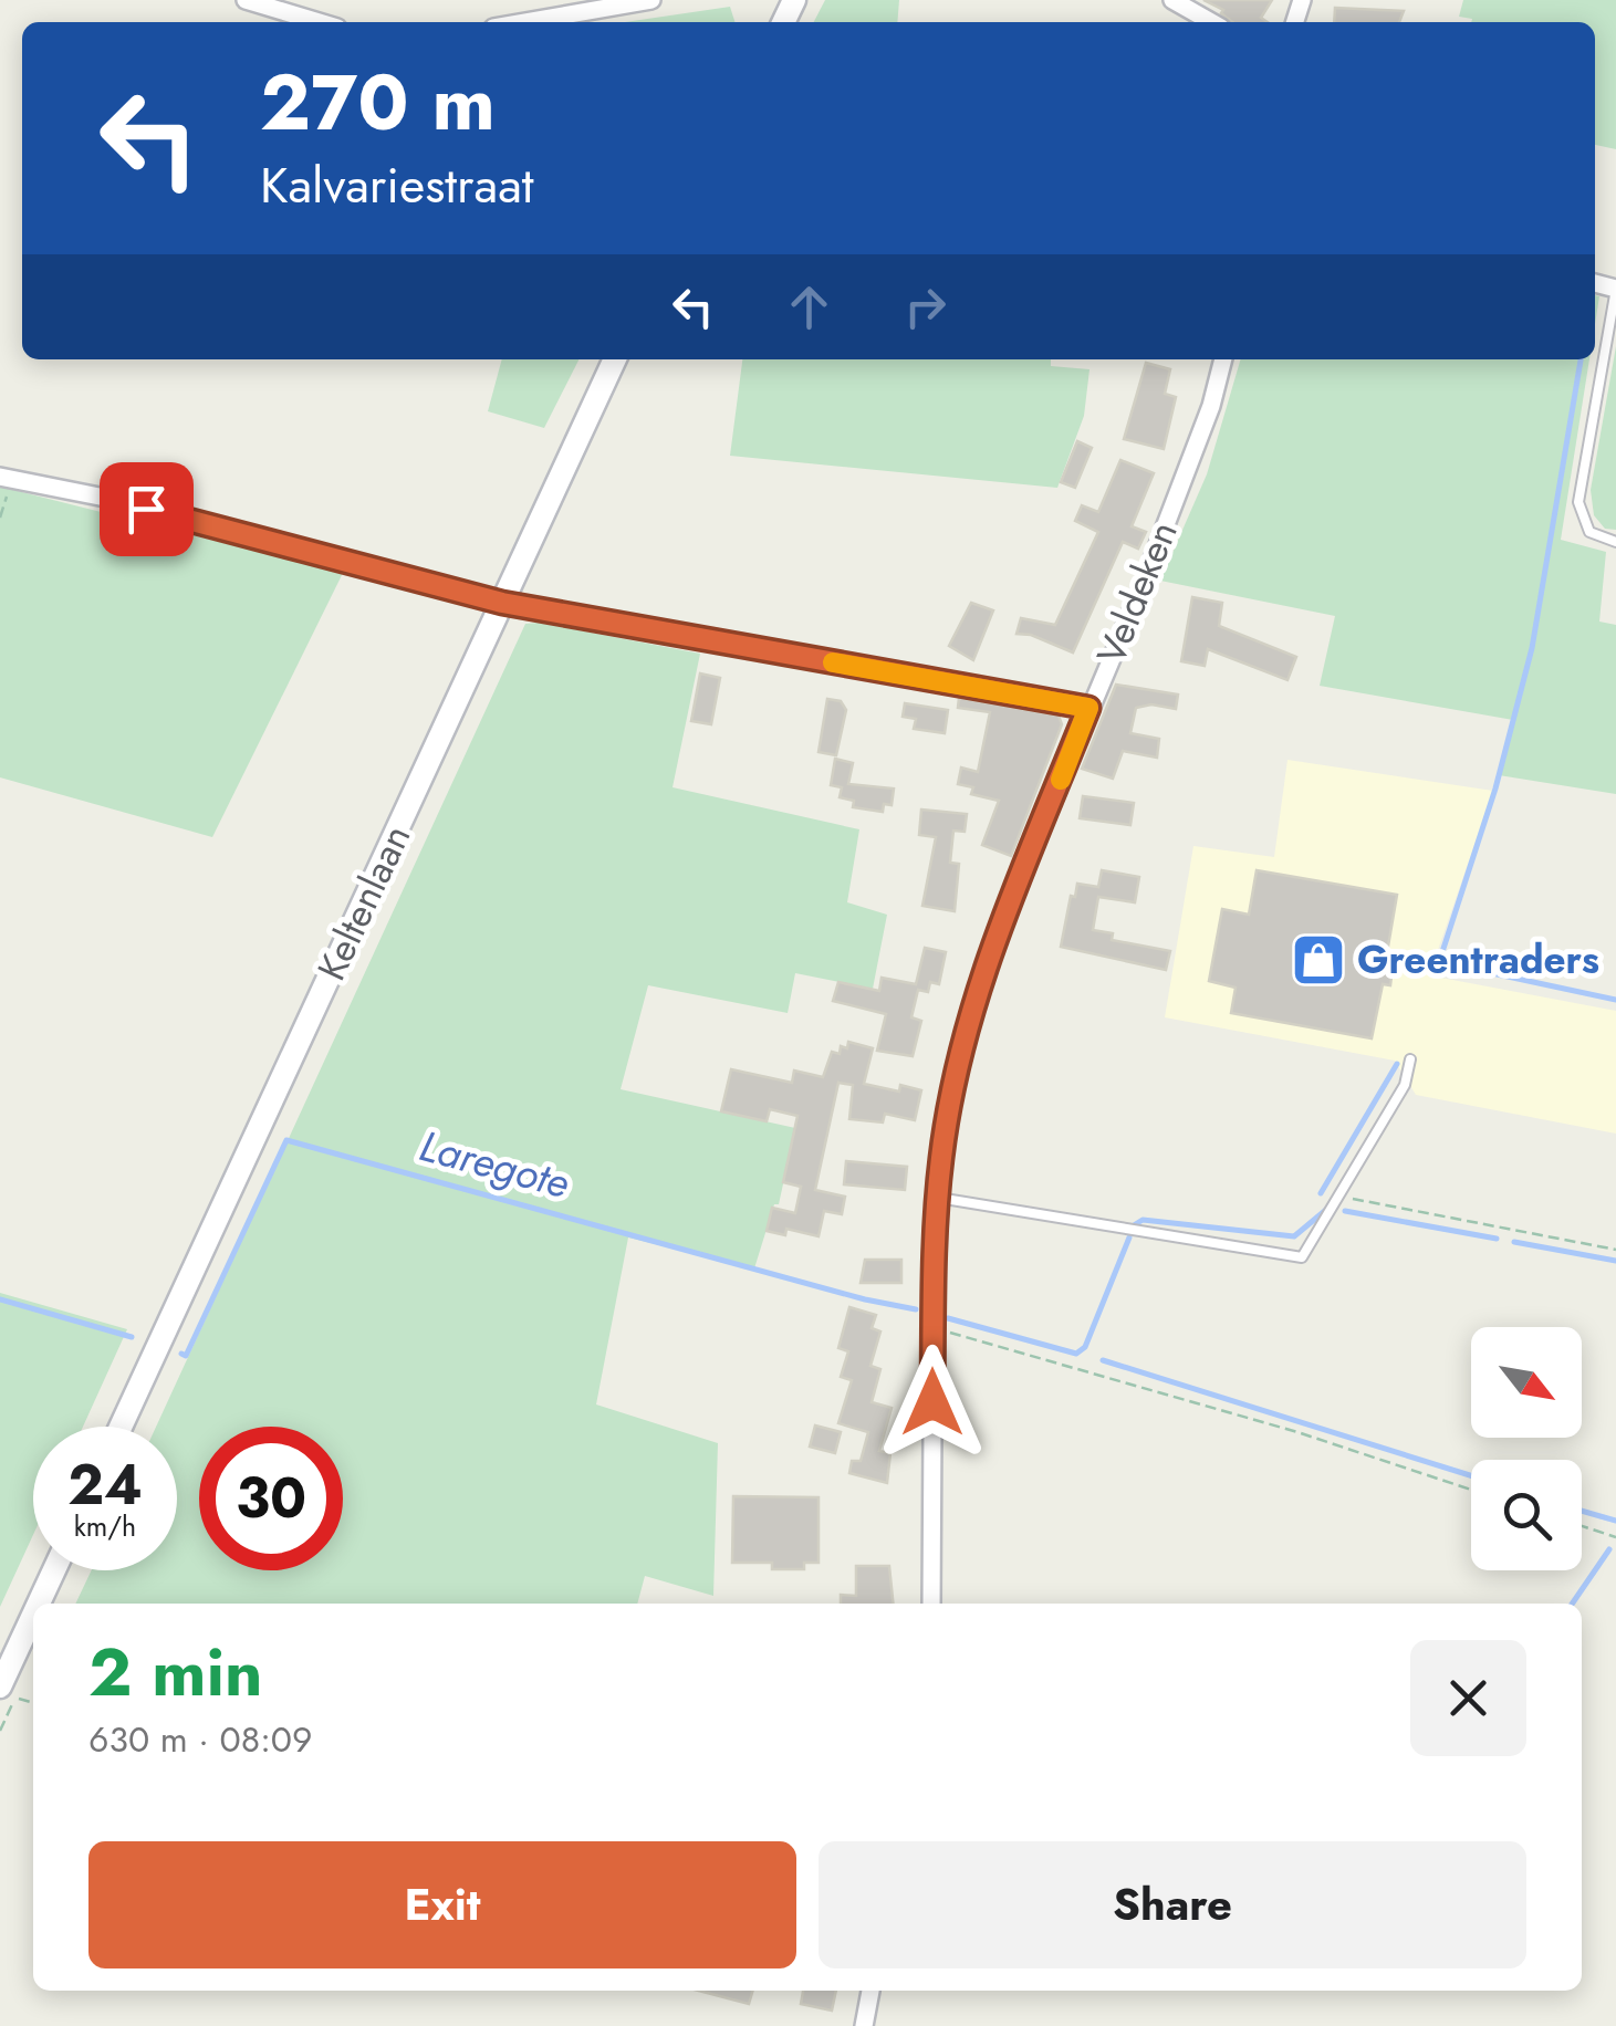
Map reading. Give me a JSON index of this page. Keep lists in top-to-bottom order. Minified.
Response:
{"streets":{"main road":["Keltenlaan"],"street":["Veldeken"]},"water":["Laregote"],"places":{"shop":["Greentraders"]},"north":"bottom right","page":{"turn":["270 m","Kalvariestraat"],"speed":"24 km/h","limit":"30","heading":["2 min","630 m · 08:09"],"buttons":["Exit","Share"]}}
